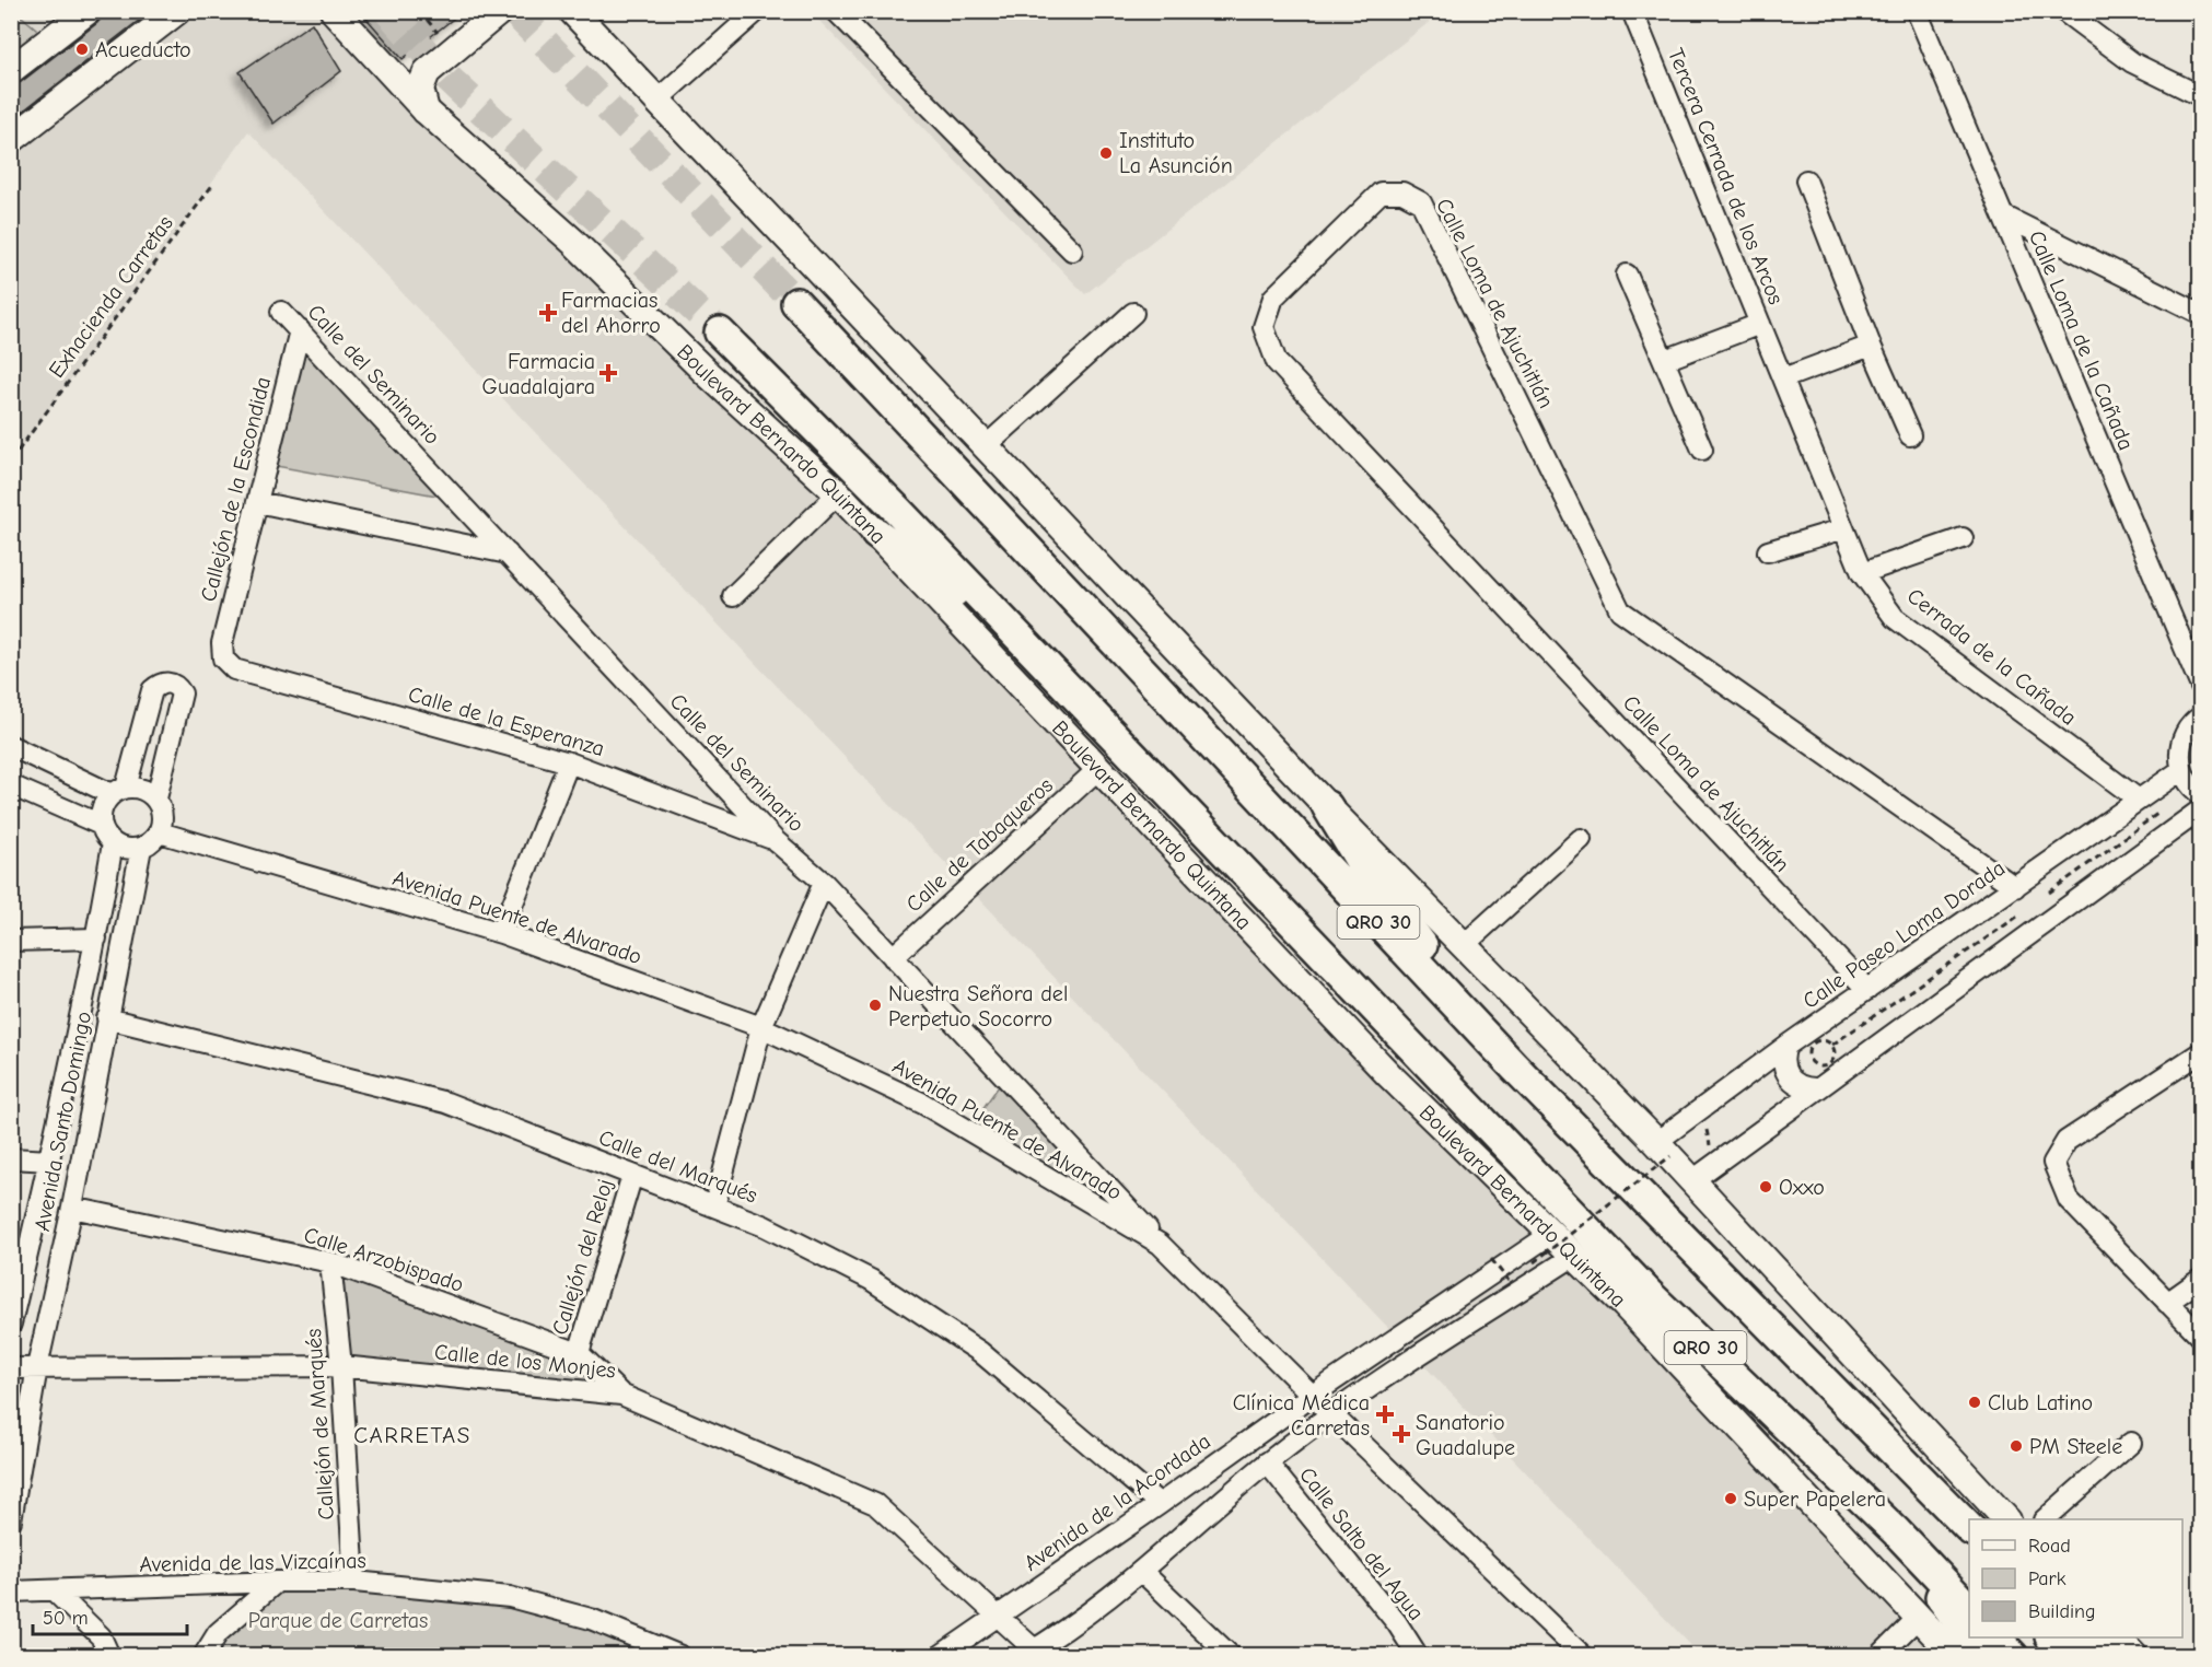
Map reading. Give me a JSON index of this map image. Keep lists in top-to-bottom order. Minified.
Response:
{"streets":{"highway":["Boulevard Bernardo Quintana","QRO 30"],"street":["Tercera Cerrada de los Arcos","Calle Loma de Ajuchitlán","Calle Loma de la Cañada","Calle del Seminario","Callejón de la Escondida","Cerrada de la Cañada","Calle de la Esperanza","Calle de Tabaqueros","Avenida Puente de Alvarado","Calle Paseo Loma Dorada","Avenida Santo Domingo","Calle del Marqués","Callejón del Reloj","Calle Arzobispado","Calle de los Monjes","Callejón de Marqués","Avenida de la Acordada","Calle Salto del Agua","Avenida de las Vizcaínas"],"path":["Exhacienda Carretas"]},"crossings":[["Tercera Cerrada de los Arcos","Cerrada de la Cañada"],["Calle Loma de Ajuchitlán","Calle Paseo Loma Dorada"],["Calle del Seminario","Callejón de la Escondida"],["Calle del Seminario","Calle de la Esperanza"],["Calle del Seminario","Calle de Tabaqueros"],["Calle del Seminario","Avenida Puente de Alvarado"],["Boulevard Bernardo Quintana","Calle de Tabaqueros"],["Boulevard Bernardo Quintana","Avenida de la Acordada"],["Callejón de la Escondida","Calle de la Esperanza"],["Cerrada de la Cañada","Calle Paseo Loma Dorada"],["Avenida Puente de Alvarado","Avenida Santo Domingo"],["Avenida Puente de Alvarado","Avenida de la Acordada"],["Avenida Santo Domingo","Calle del Marqués"],["Avenida Santo Domingo","Calle Arzobispado"],["Avenida Santo Domingo","Calle de los Monjes"],["Calle del Marqués","Callejón del Reloj"],["Calle del Marqués","Avenida de la Acordada"],["Callejón del Reloj","Calle Arzobispado"],["Calle Arzobispado","Calle de los Monjes"],["Calle Arzobispado","Callejón de Marqués"],["Calle de los Monjes","Callejón de Marqués"],["Calle de los Monjes","Avenida de la Acordada"],["Callejón de Marqués","Avenida de las Vizcaínas"]],"districts":["CARRETAS"],"parks":["Parque de Carretas"],"places":{"other":["Acueducto","Instituto La Asunción","Nuestra Señora del Perpetuo Socorro","Oxxo","Club Latino","PM Steele","Super Papelera"],"health":["Farmacias del Ahorro","Farmacia Guadalajara","Clínica Médica Carretas","Sanatorio Guadalupe"]},"legend":["Road","Park","Building"],"scale_bar":"50 m"}
